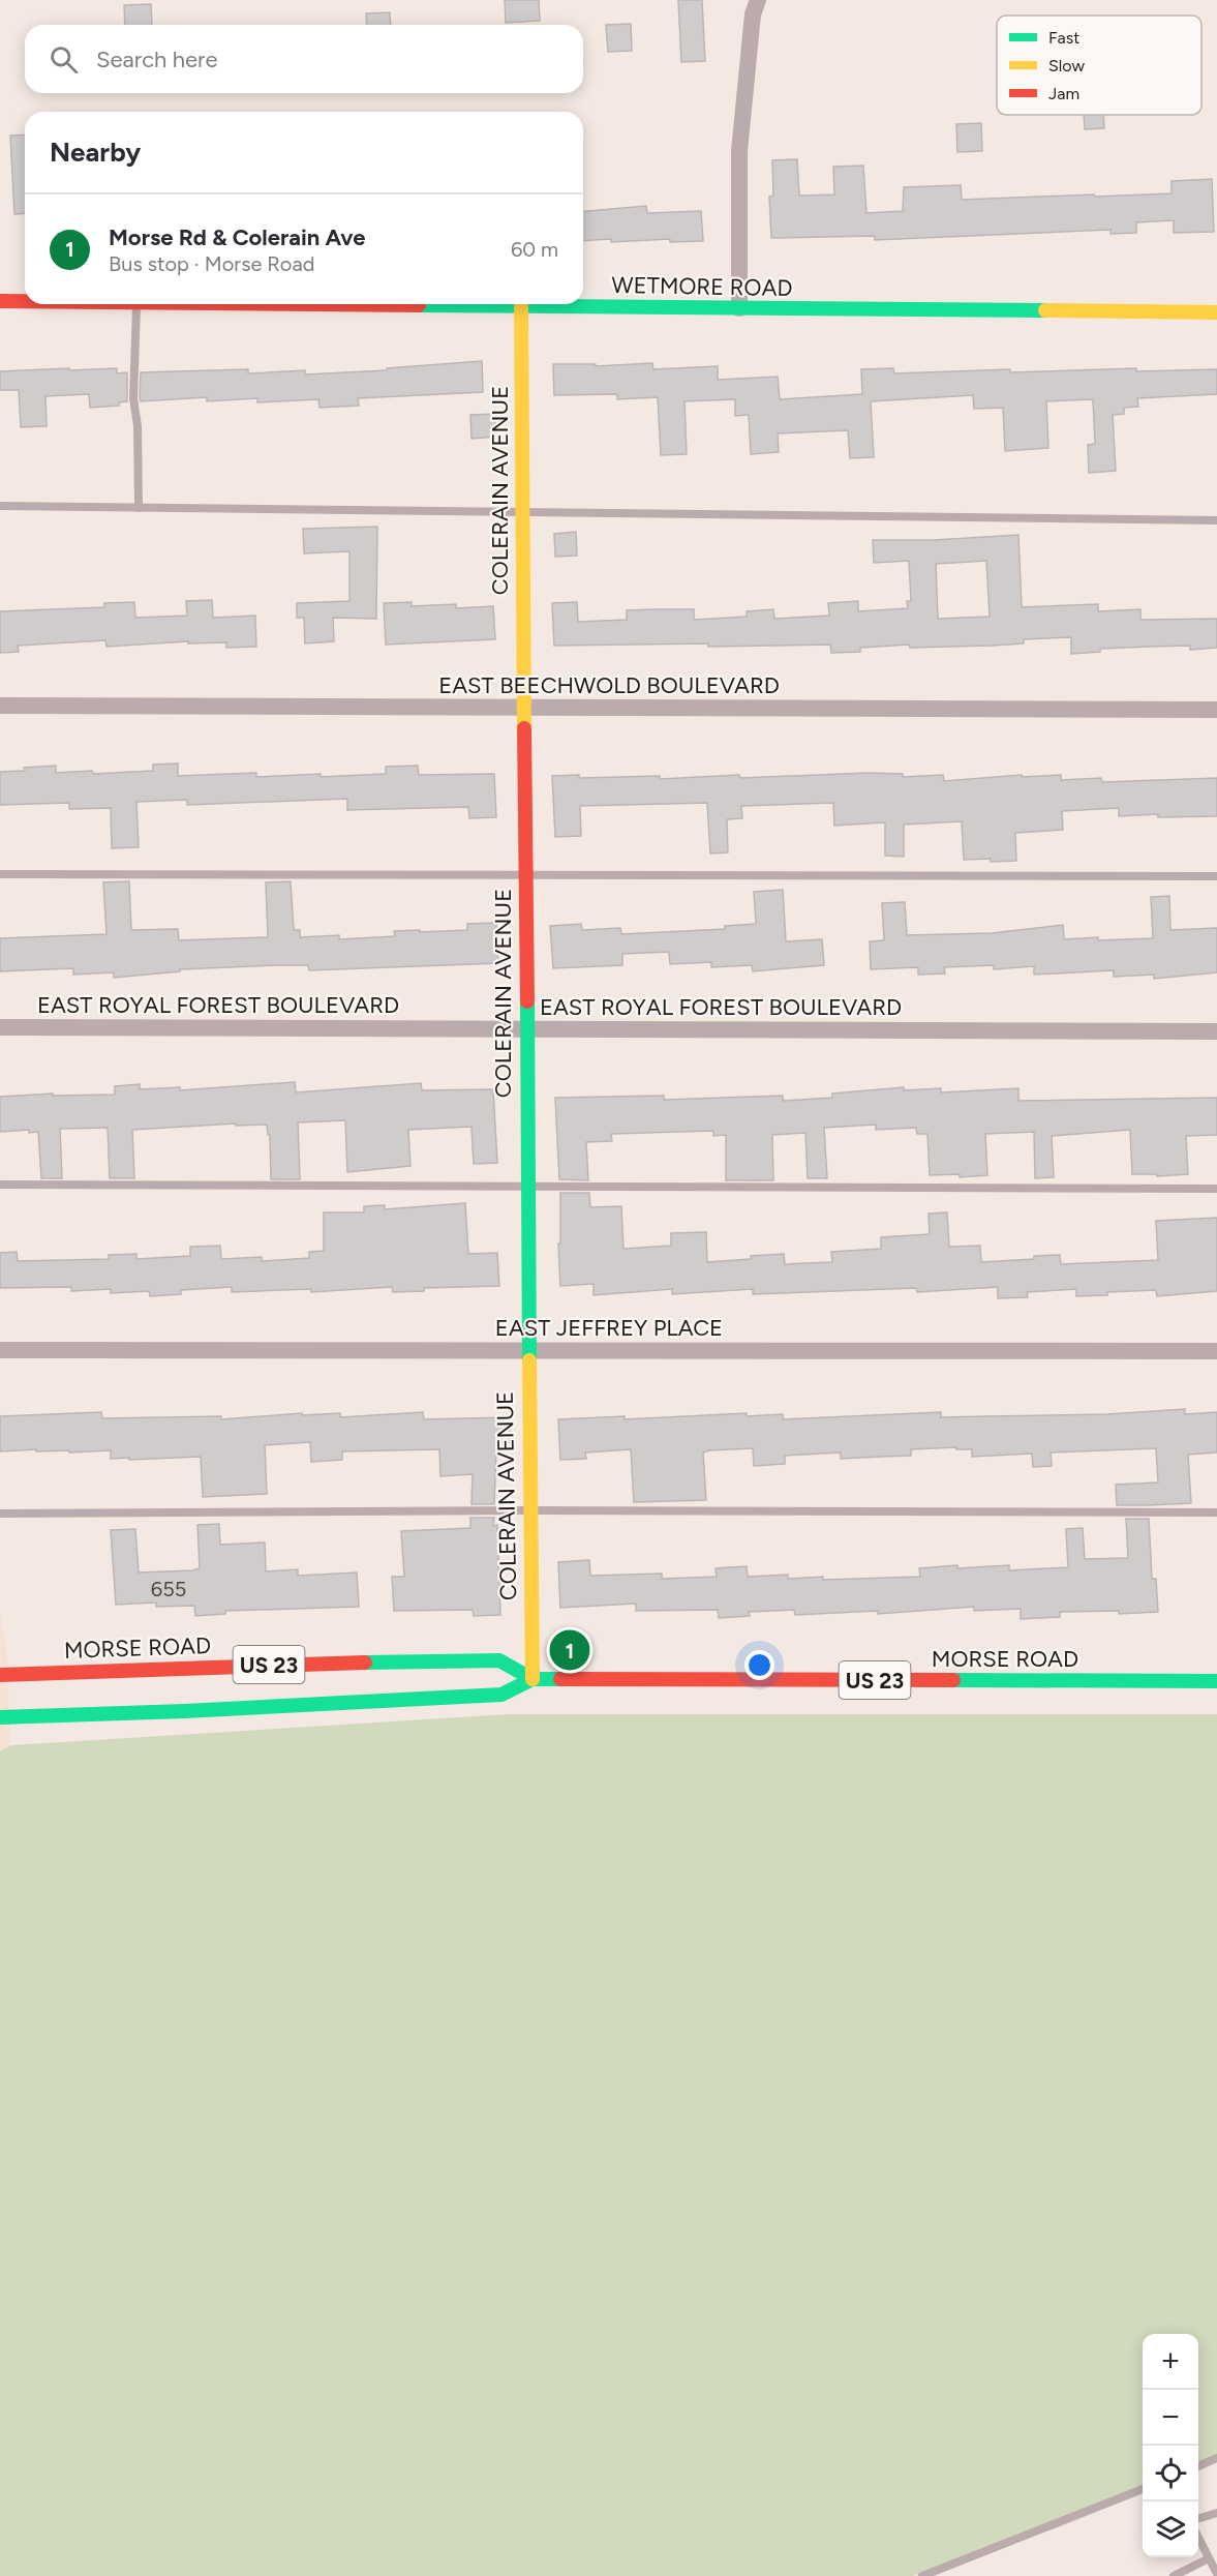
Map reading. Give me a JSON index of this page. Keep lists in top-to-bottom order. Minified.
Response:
{"streets":{"street":["WETMORE ROAD","COLERAIN AVENUE","EAST BEECHWOLD BOULEVARD","EAST ROYAL FOREST BOULEVARD","EAST JEFFREY PLACE","MORSE ROAD","US 23"]},"crossings":[["WETMORE ROAD","COLERAIN AVENUE"],["COLERAIN AVENUE","EAST BEECHWOLD BOULEVARD"],["COLERAIN AVENUE","EAST ROYAL FOREST BOULEVARD"],["COLERAIN AVENUE","EAST JEFFREY PLACE"],["COLERAIN AVENUE","MORSE ROAD"]],"house_numbers":["655"],"legend":["Fast","Slow","Jam"],"page":{"search":"Search here","heading":"Nearby","list":[{"mark":"1","name":"Morse Rd & Colerain Ave","note":"Bus stop · Morse Road","value":"60 m"}],"pins":"1","map_buttons":["+","−"]}}
